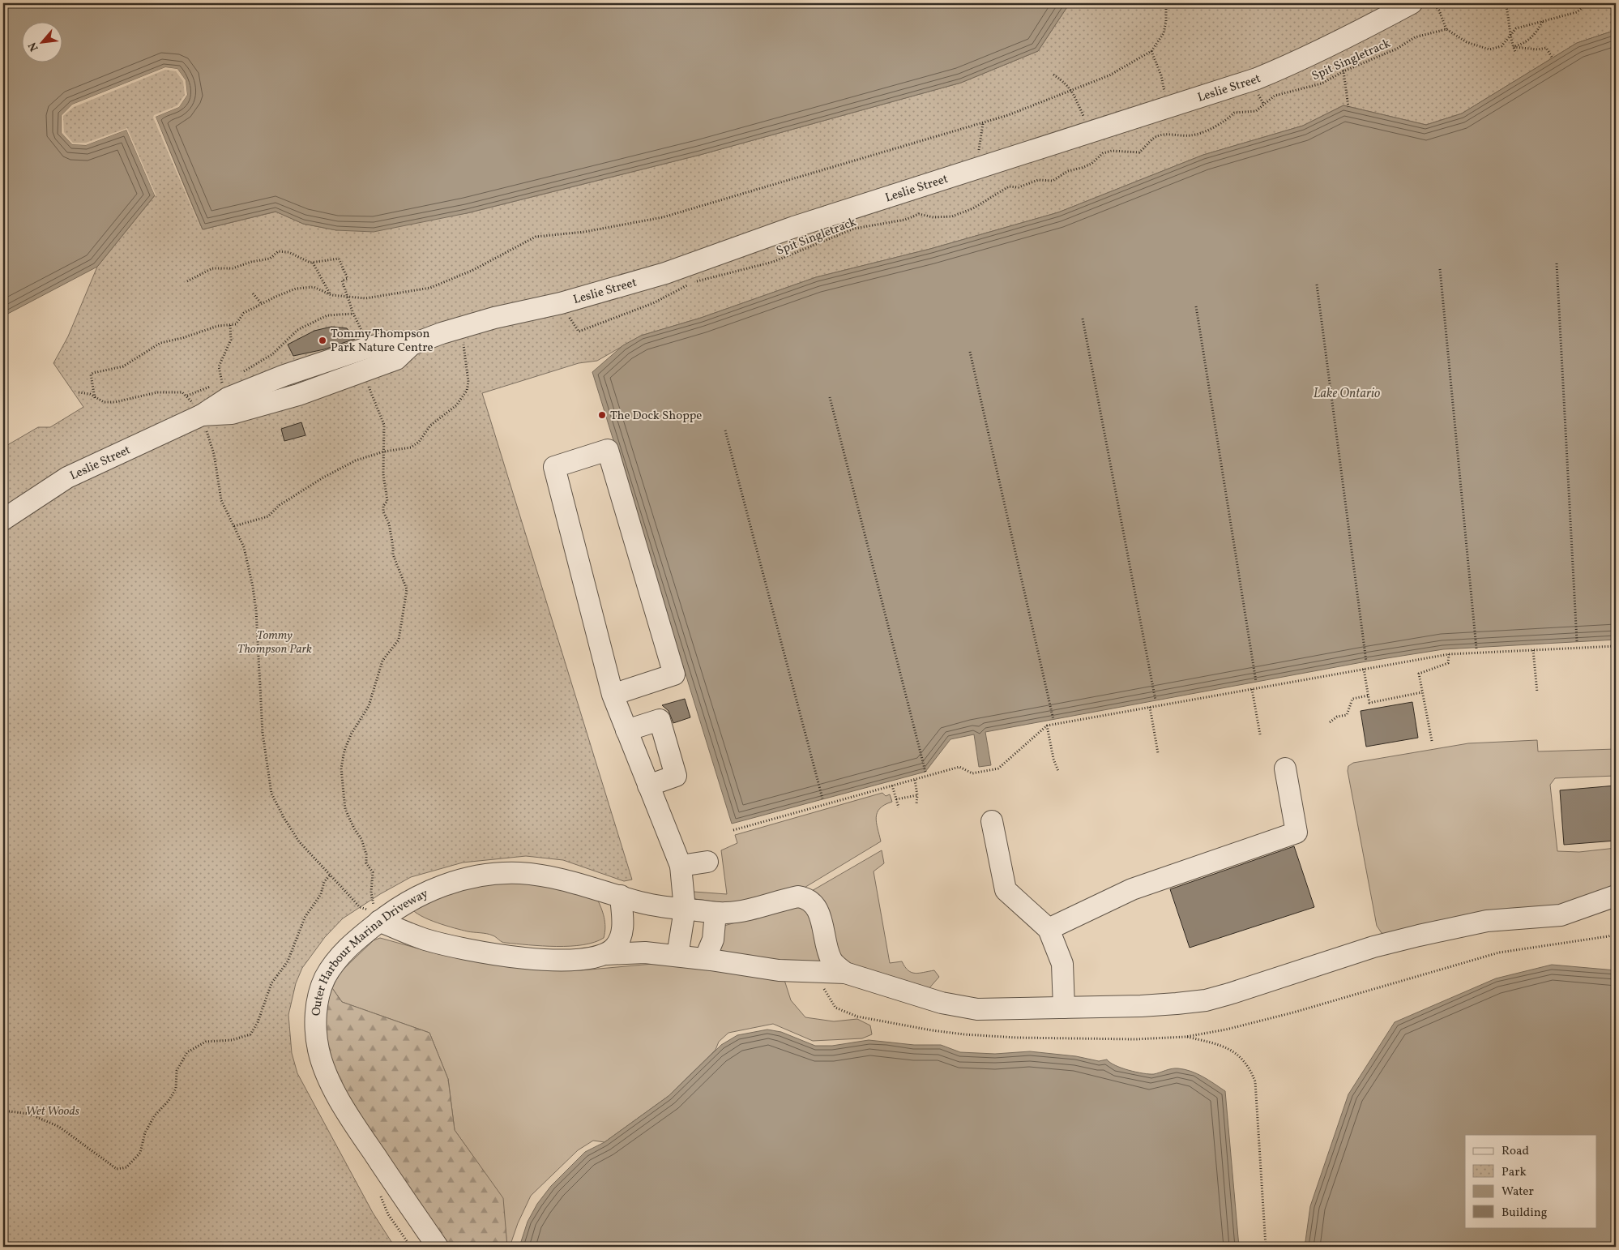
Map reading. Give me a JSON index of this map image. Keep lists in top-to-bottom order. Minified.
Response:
{"streets":{"street":["Leslie Street","Outer Harbour Marina Driveway"],"path":["Spit Singletrack"]},"crossings":[["Spit Singletrack","Leslie Street"]],"water":["Lake Ontario"],"parks":["Tommy Thompson Park","Wet Woods"],"places":["Tommy Thompson Park Nature Centre","The Dock Shoppe"],"legend":["Road","Park","Water","Building"],"north":"bottom left"}
